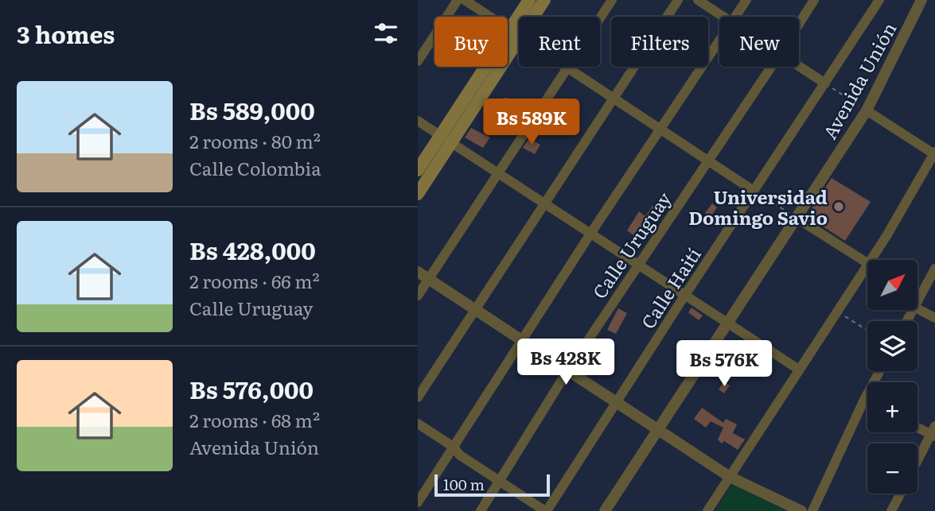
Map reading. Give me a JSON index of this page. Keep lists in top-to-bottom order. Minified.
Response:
{"streets":{"street":["Avenida Unión","Calle Uruguay","Calle Haití"]},"places":["Universidad Domingo Savio"],"scale_bar":"100 m","north":"top right","page":{"heading":"3 homes","chip":["Buy","Rent","Filters","New"],"list":[{"name":"Bs 589,000","note":"2 rooms · 80 m² · Calle Colombia"},{"name":"Bs 428,000","note":"2 rooms · 66 m² · Calle Uruguay"},{"name":"Bs 576,000","note":"2 rooms · 68 m² · Avenida Unión"}],"price":["Bs 589K","Bs 428K","Bs 576K"],"map_buttons":["+","−"],"scale":"100 m"}}
